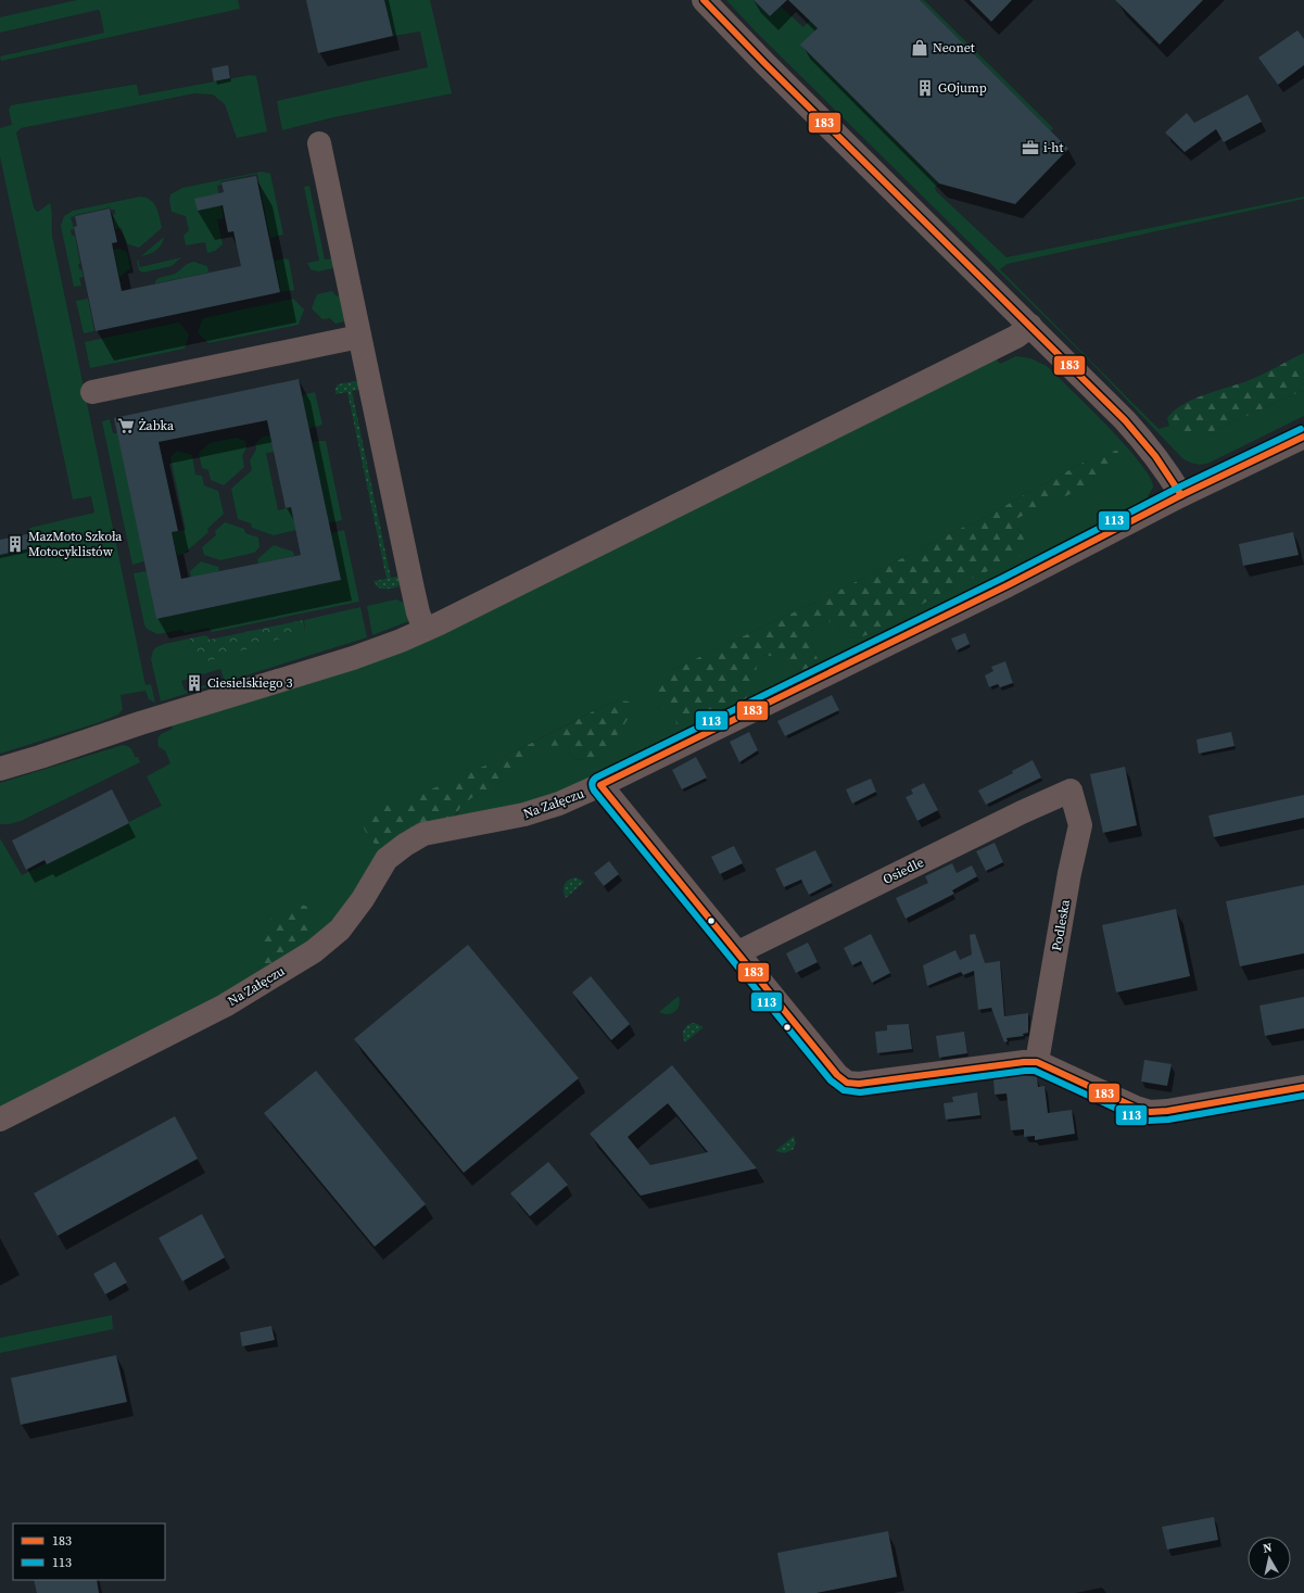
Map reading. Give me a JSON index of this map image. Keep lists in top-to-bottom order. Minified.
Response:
{"streets":{"street":["Na Załęczu","Osiedle","Podleska"]},"crossings":[["Osiedle","Podleska"]],"places":{"shop":["Neonet"],"building":["GOjump","MazMoto Szkoła Motocyklistów","Ciesielskiego 3"],"office":["i-ht"],"supermarket":["Żabka"]},"lines":["transit line 183","transit line 113"],"legend":["183","113"],"north":"top"}
